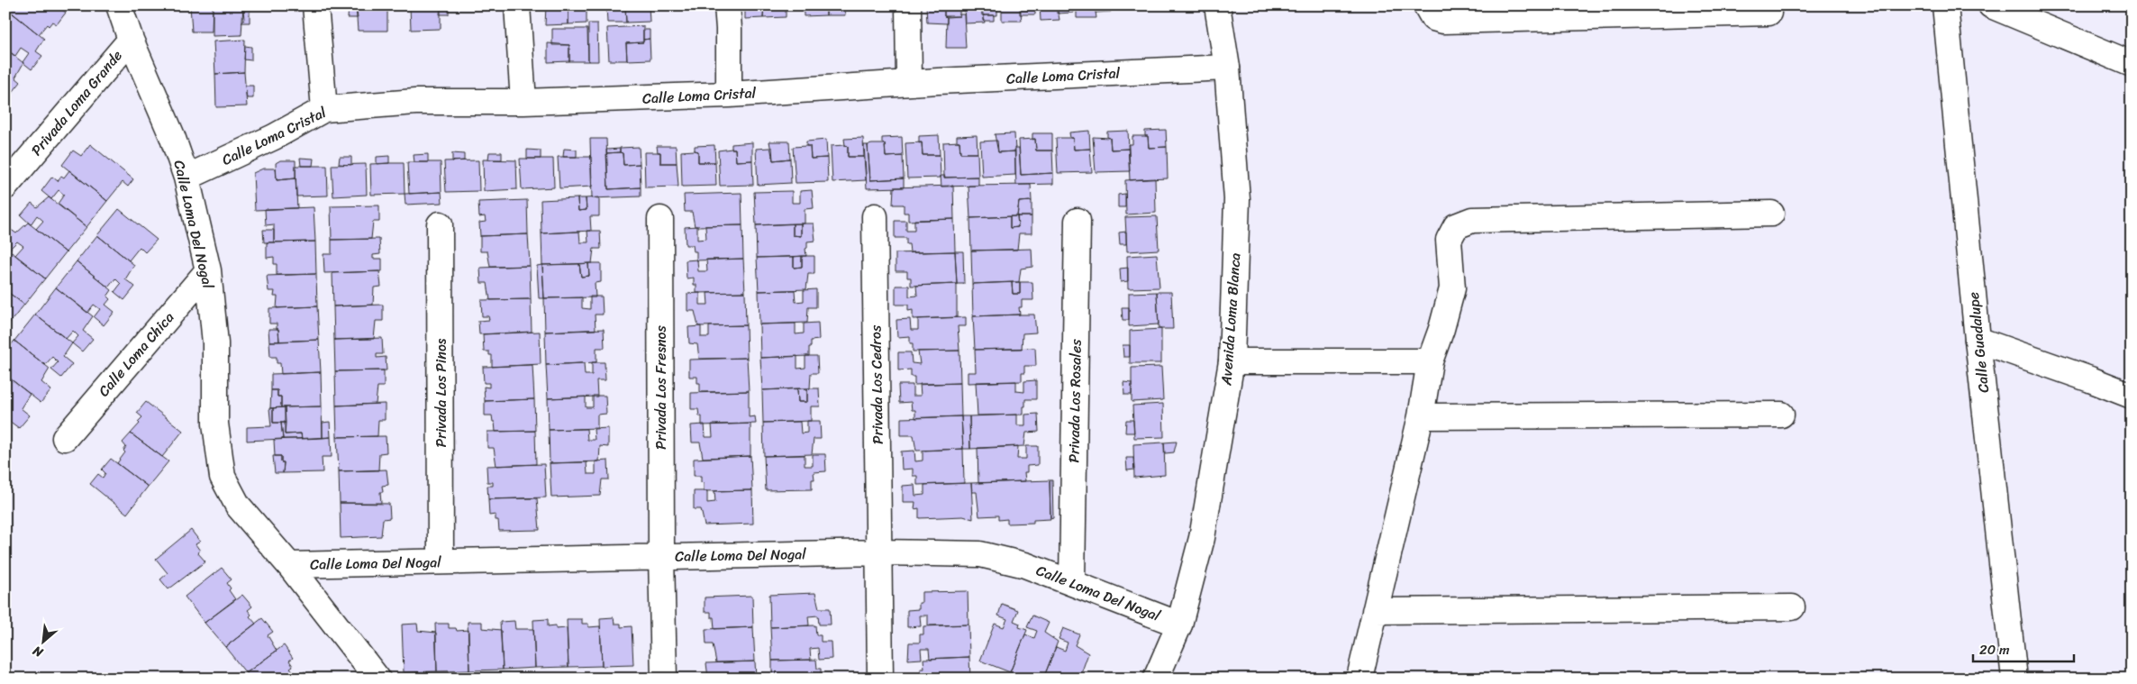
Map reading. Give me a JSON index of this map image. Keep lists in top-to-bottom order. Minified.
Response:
{"streets":{"street":["Calle Loma Cristal","Privada Loma Grande","Calle Loma Del Nogal","Avenida Loma Blanca","Calle Guadalupe","Calle Loma Chica","Privada Los Cedros","Privada Los Fresnos","Privada Los Pinos","Privada Los Rosales"]},"crossings":[["Calle Loma Cristal","Calle Loma Del Nogal"],["Calle Loma Cristal","Avenida Loma Blanca"],["Privada Loma Grande","Calle Loma Del Nogal"],["Calle Loma Del Nogal","Avenida Loma Blanca"],["Calle Loma Del Nogal","Calle Loma Chica"],["Calle Loma Del Nogal","Privada Los Cedros"],["Calle Loma Del Nogal","Privada Los Fresnos"],["Calle Loma Del Nogal","Privada Los Pinos"],["Calle Loma Del Nogal","Privada Los Rosales"]],"scale_bar":"20 m","north":"bottom left"}
